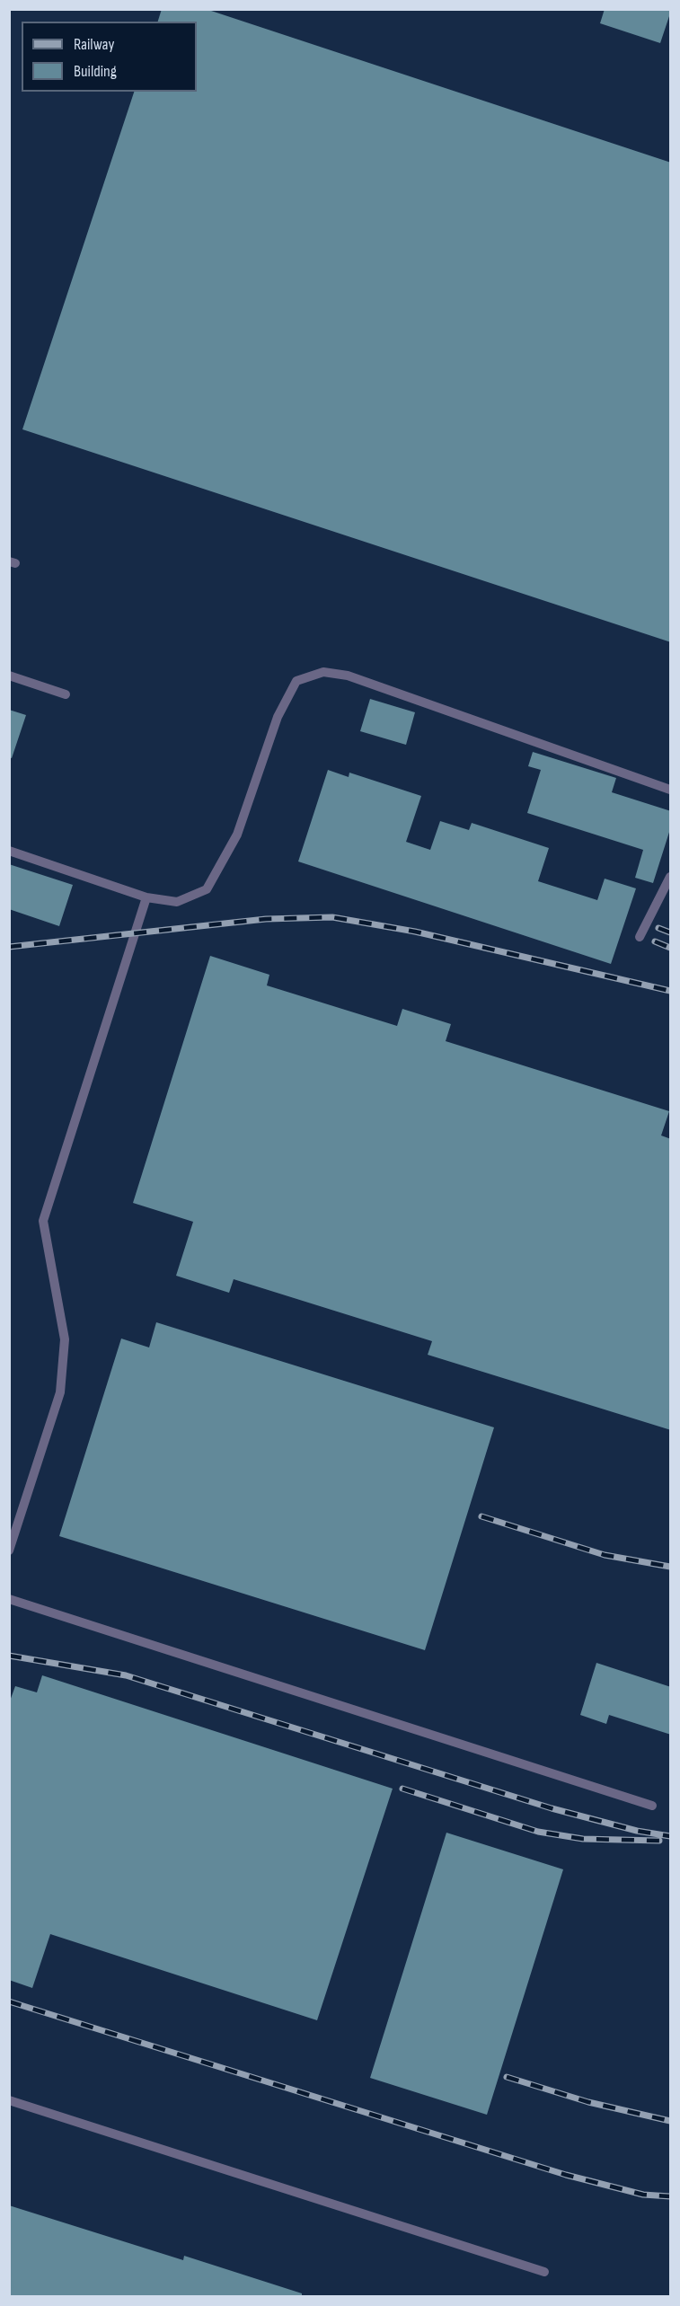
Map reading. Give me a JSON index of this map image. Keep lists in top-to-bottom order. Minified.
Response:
{"legend":["Railway","Building"]}
